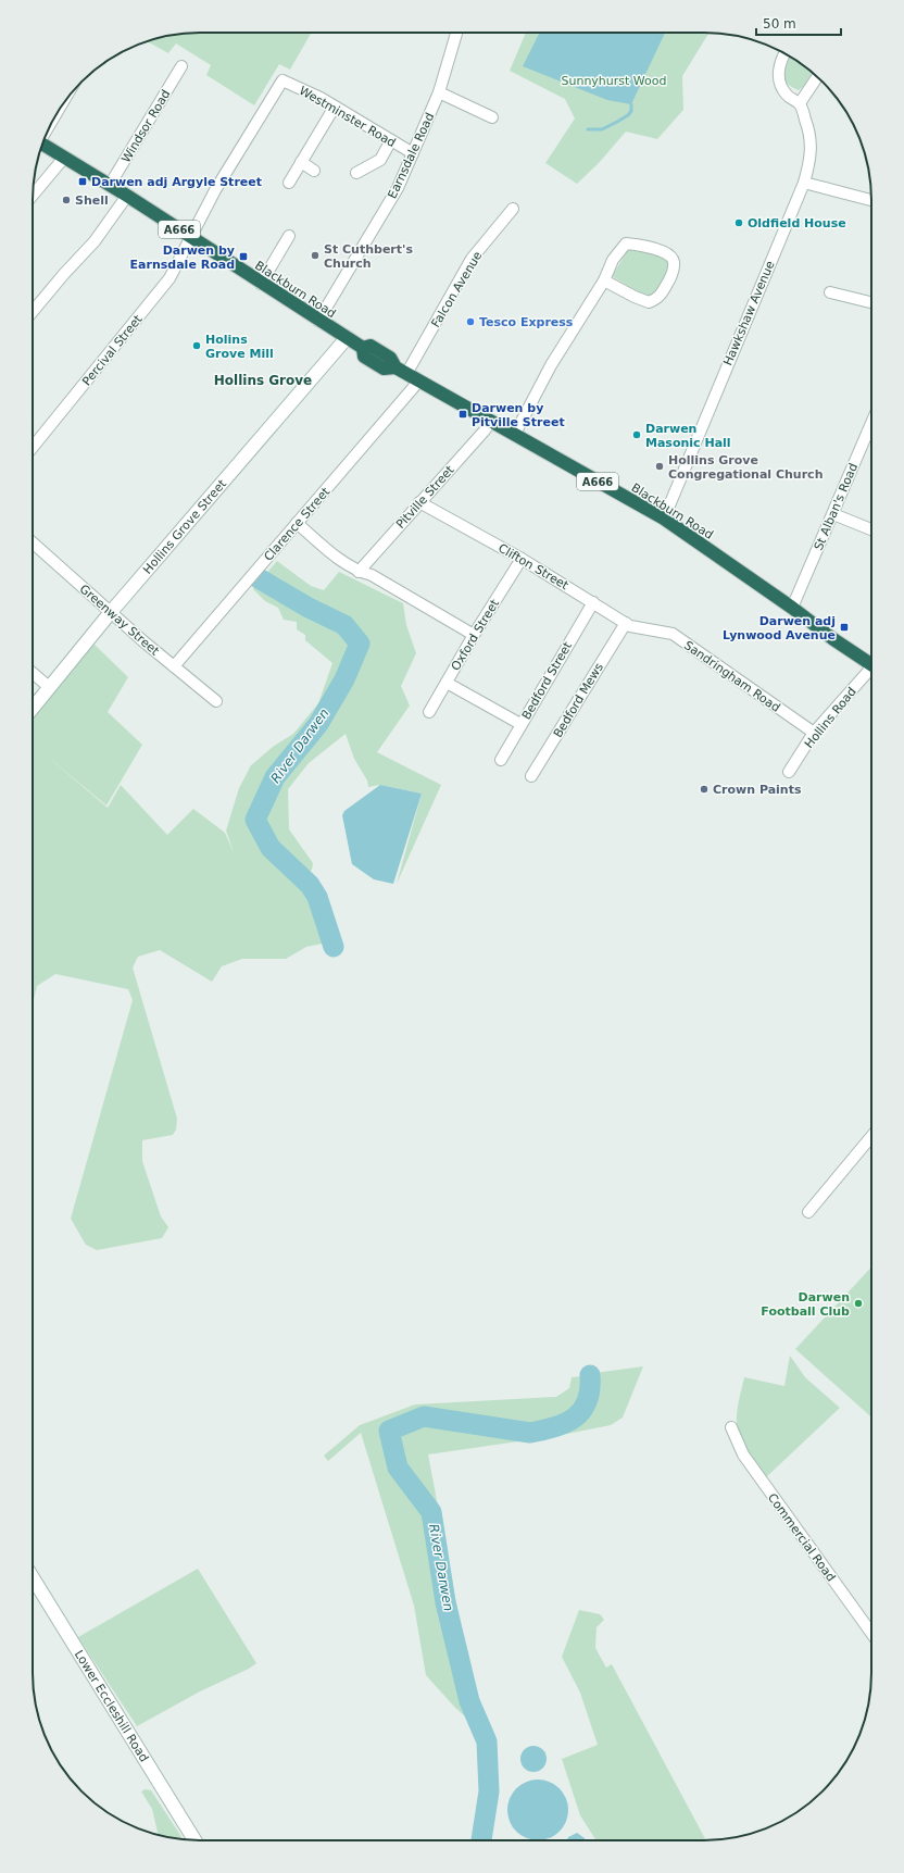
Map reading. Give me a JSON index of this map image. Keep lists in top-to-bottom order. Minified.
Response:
{"streets":{"highway":["A666","Blackburn Road"],"street":["Westminster Road","Windsor Road","Earnsdale Road","Falcon Avenue","Hawkshaw Avenue","Percival Street","Pitville Street","St Alban's Road","Clarence Street","Hollins Grove Street","Clifton Street","Greenway Street","Oxford Street","Sandringham Road","Bedford Street","Bedford Mews","Hollins Road","Commercial Road","Lower Eccleshill Road"]},"crossings":[["Westminster Road","Earnsdale Road"],["Westminster Road","Percival Street"],["Windsor Road","Blackburn Road"],["Earnsdale Road","Blackburn Road"],["Blackburn Road","Falcon Avenue"],["Blackburn Road","Hawkshaw Avenue"],["Blackburn Road","Percival Street"],["Blackburn Road","Pitville Street"],["Blackburn Road","St Alban's Road"],["Blackburn Road","Clarence Street"],["Blackburn Road","Hollins Grove Street"],["Pitville Street","Clifton Street"],["Clarence Street","Greenway Street"],["Hollins Grove Street","Greenway Street"],["Clifton Street","Oxford Street"],["Clifton Street","Sandringham Road"],["Clifton Street","Bedford Street"],["Clifton Street","Bedford Mews"],["Sandringham Road","Hollins Road"]],"districts":["Hollins Grove"],"water":["River Darwen"],"parks":["Sunnyhurst Wood"],"places":{"transit":["Darwen adj Argyle Street","Darwen by Earnsdale Road","Darwen by Pitville Street","Darwen adj Lynwood Avenue"],"other":["Shell","Oldfield House","St Cuthbert's Church","Tesco Express","Holins Grove Mill","Darwen Masonic Hall","Hollins Grove Congregational Church","Crown Paints","Darwen Football Club"]},"scale_bar":"50 m"}
